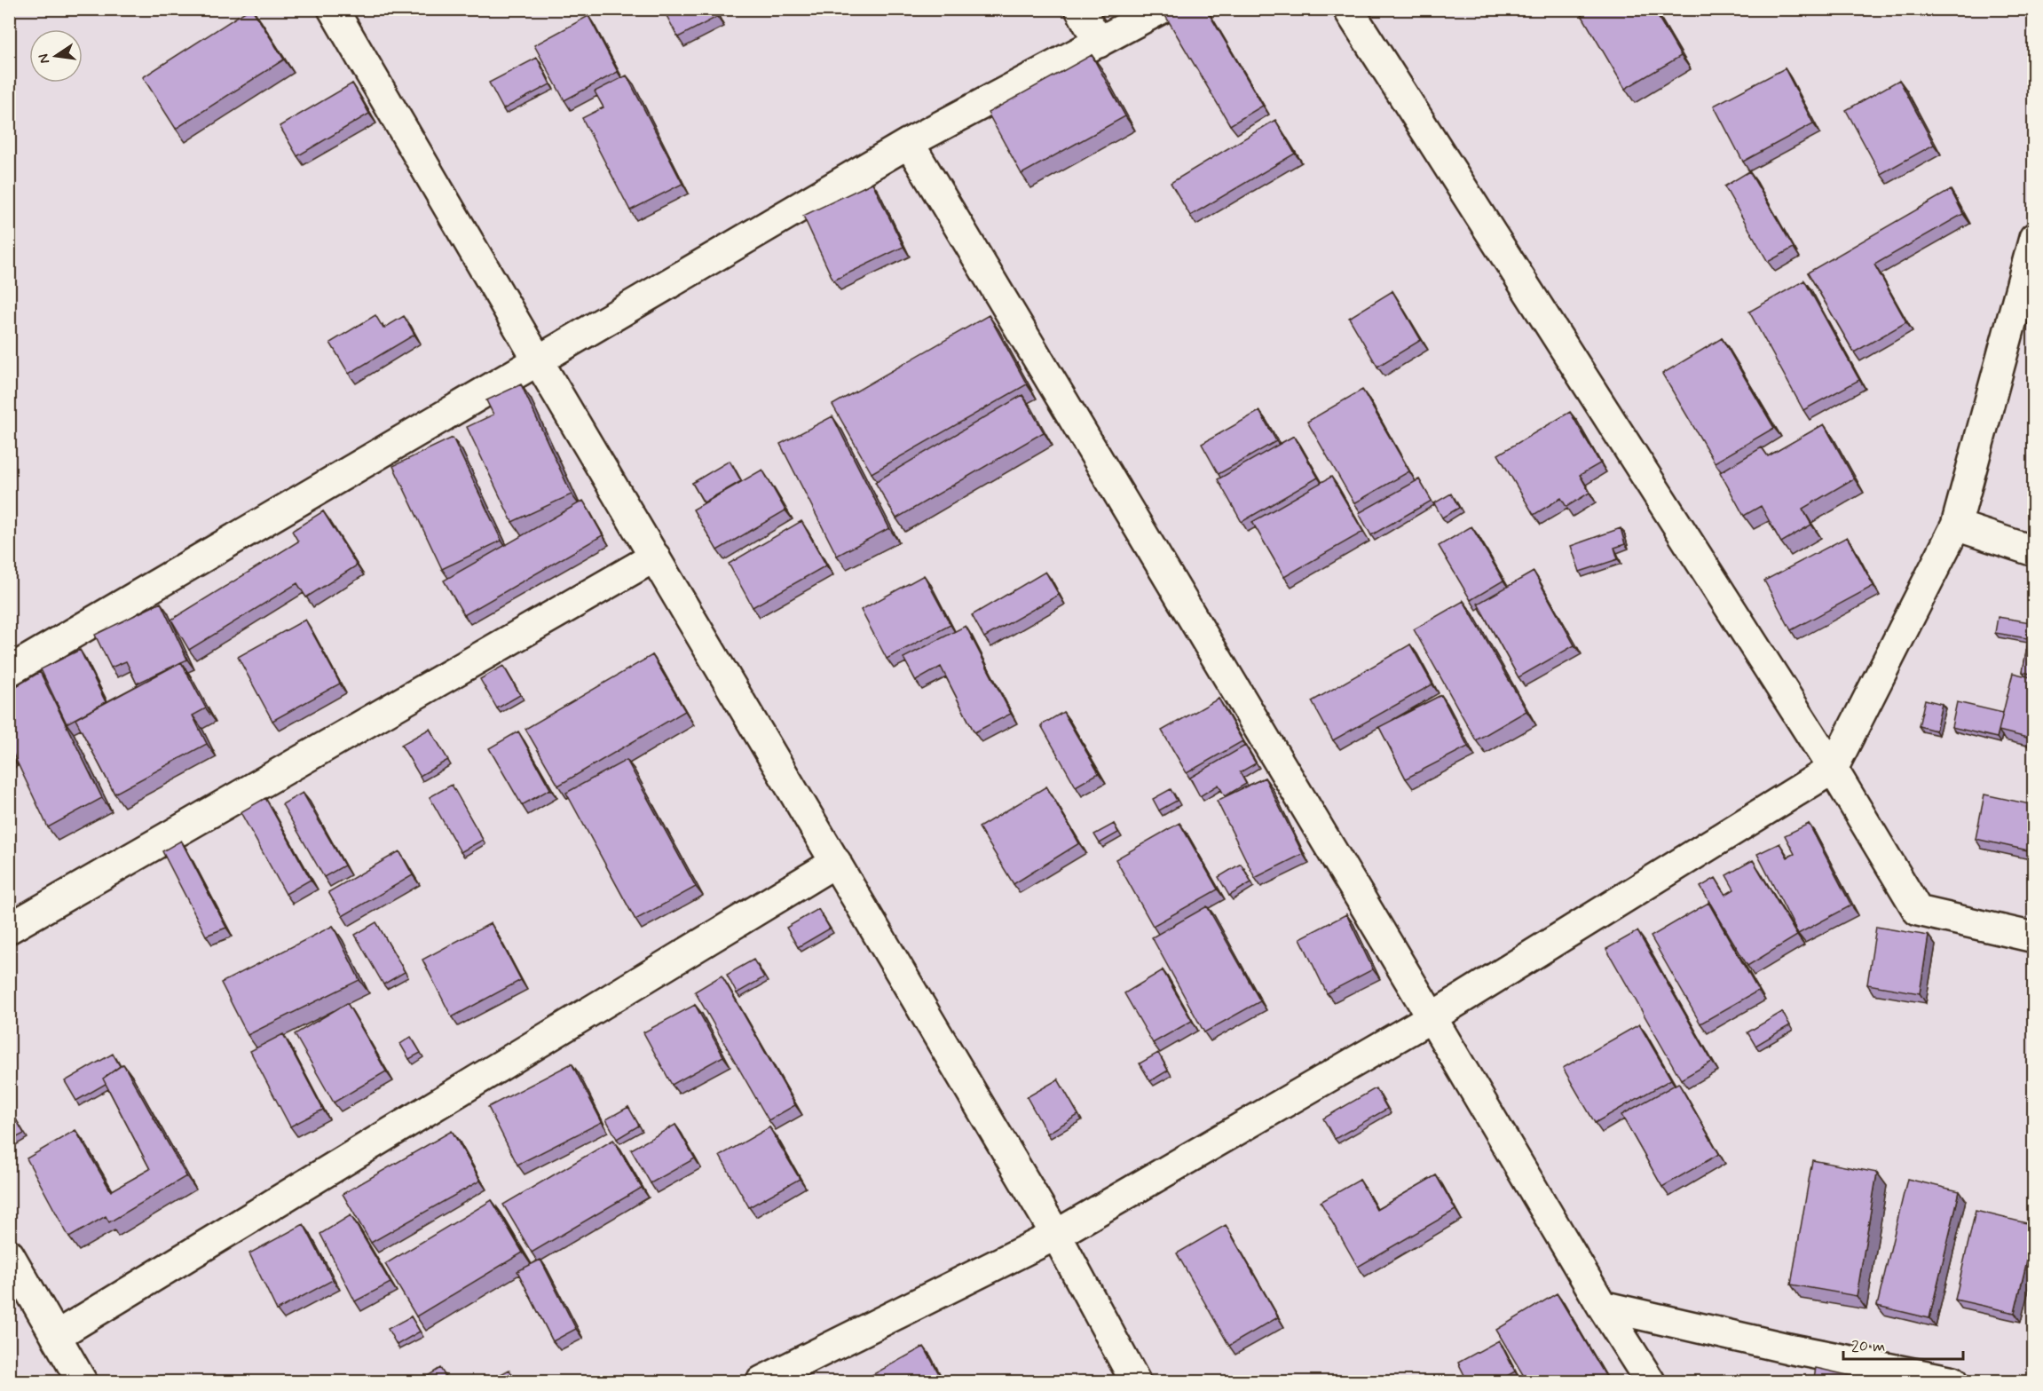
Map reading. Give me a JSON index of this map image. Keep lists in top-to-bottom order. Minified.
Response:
{"scale_bar":"20 m","north":"left"}
